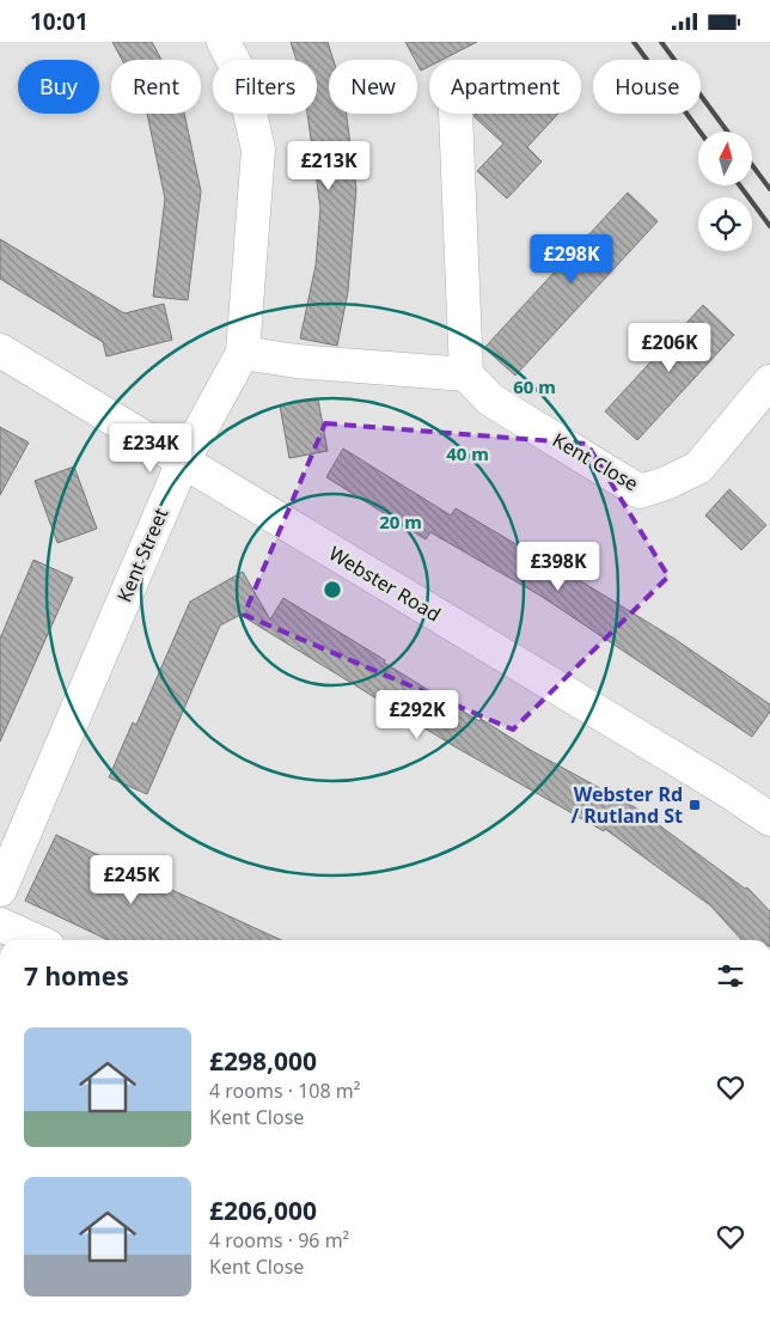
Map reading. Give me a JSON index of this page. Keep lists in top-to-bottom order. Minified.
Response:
{"streets":{"street":["Kent Close","Kent Street","Webster Road"]},"crossings":[["Kent Street","Webster Road"]],"places":{"transit":["Webster Rd / Rutland St"]},"north":"top","page":{"status":"10:01","chip":["Buy","Rent","Filters","New","Apartment","House"],"price":["£213K","£298K","£206K","£234K","£398K","£292K","£245K"],"heading":"7 homes","list":[{"name":"£298,000","note":"4 rooms · 108 m² · Kent Close"},{"name":"£206,000","note":"4 rooms · 96 m² · Kent Close"}]},"rings":["60 m","40 m","20 m"]}
